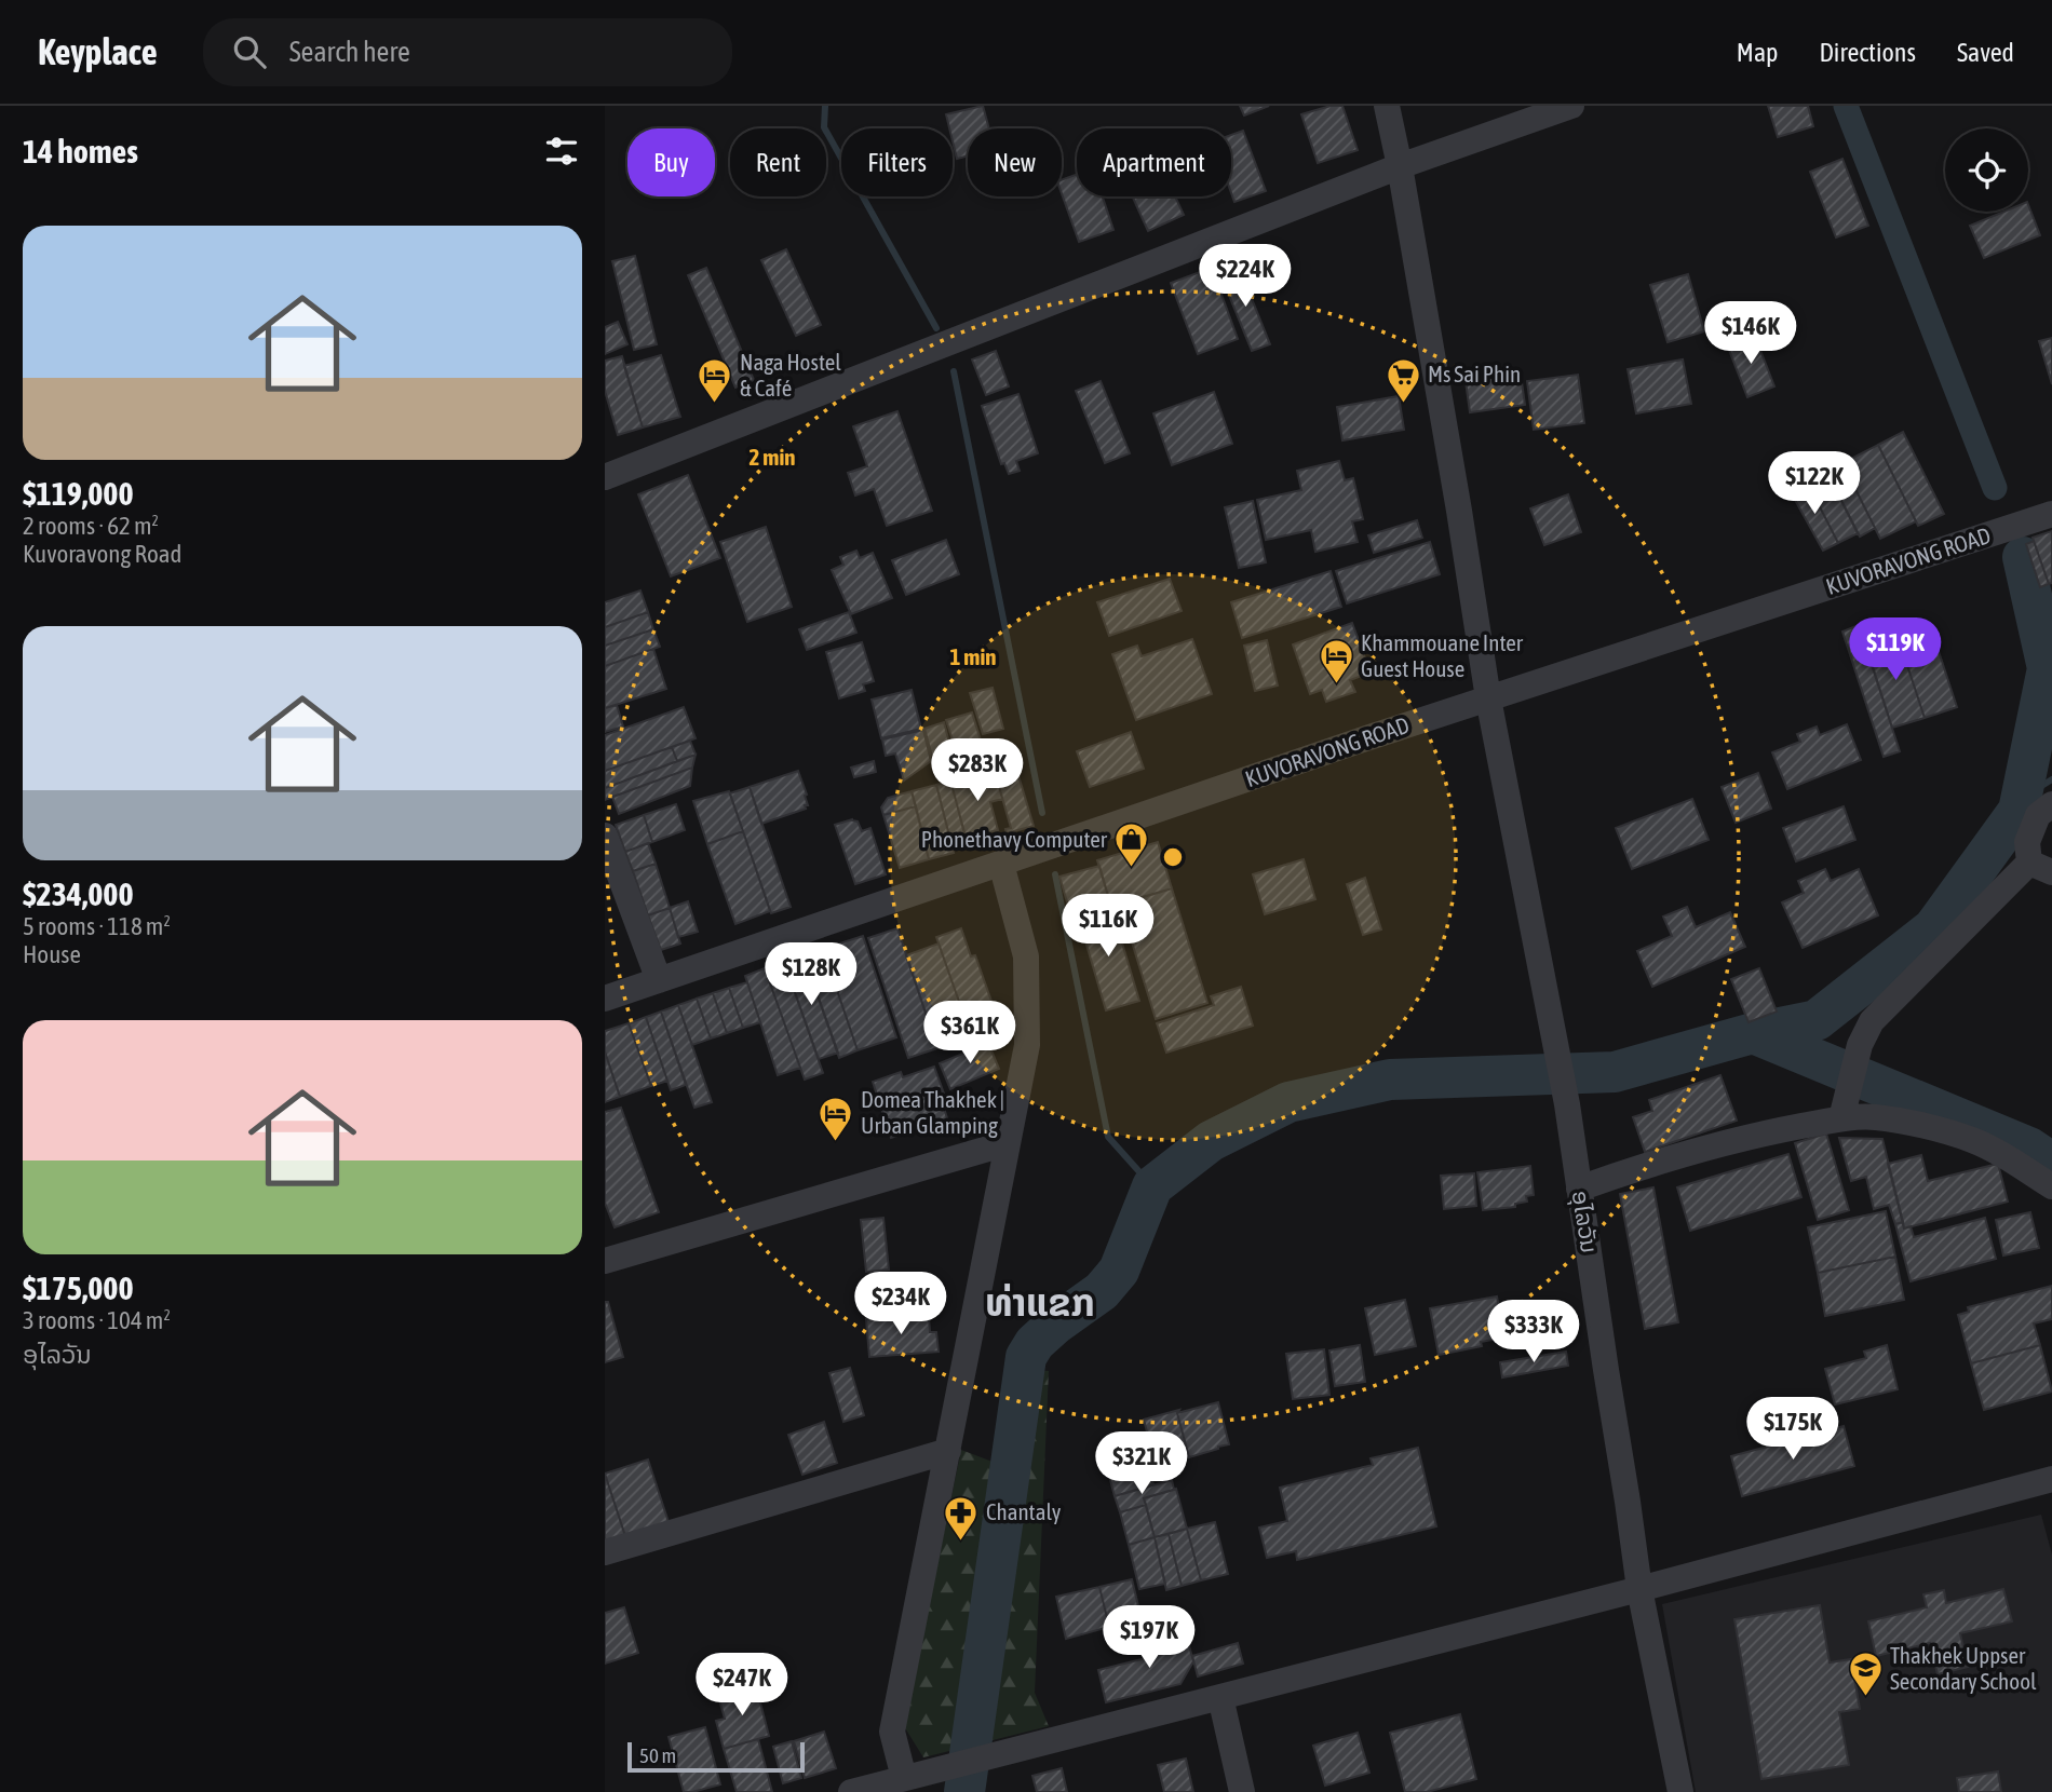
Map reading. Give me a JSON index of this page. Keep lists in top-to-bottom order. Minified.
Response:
{"streets":{"street":["KUVORAVONG ROAD","ອຸໄລວັນ"]},"crossings":[["KUVORAVONG ROAD","ອຸໄລວັນ"]],"districts":["ທ່າແຂກ"],"places":{"supermarket":["Ms Sai Phin"],"hotel":["Naga Hostel & Café","Khammouane Inter Guest House","Domea Thakhek | Urban Glamping"],"shop":["Phonethavy Computer"],"pharmacy":["Chantaly"],"school or university":["Thakhek Uppser Secondary School"]},"scale_bar":"50 m","page":{"header":"Keyplace","search":"Search here","nav":["Map","Directions","Saved"],"heading":"14 homes","chip":["Buy","Rent","Filters","New","Apartment"],"list":[{"name":"$119,000","note":"2 rooms · 62 m² · Kuvoravong Road"},{"name":"$234,000","note":"5 rooms · 118 m² · House"},{"name":"$175,000","note":"3 rooms · 104 m² · ອຸໄລວັນ"}],"price":["$224K","$146K","$122K","$119K","$283K","$116K","$128K","$361K","$234K","$333K","$175K","$321K","$197K","$247K"],"scale":"50 m"},"rings":["2 min","1 min"]}
